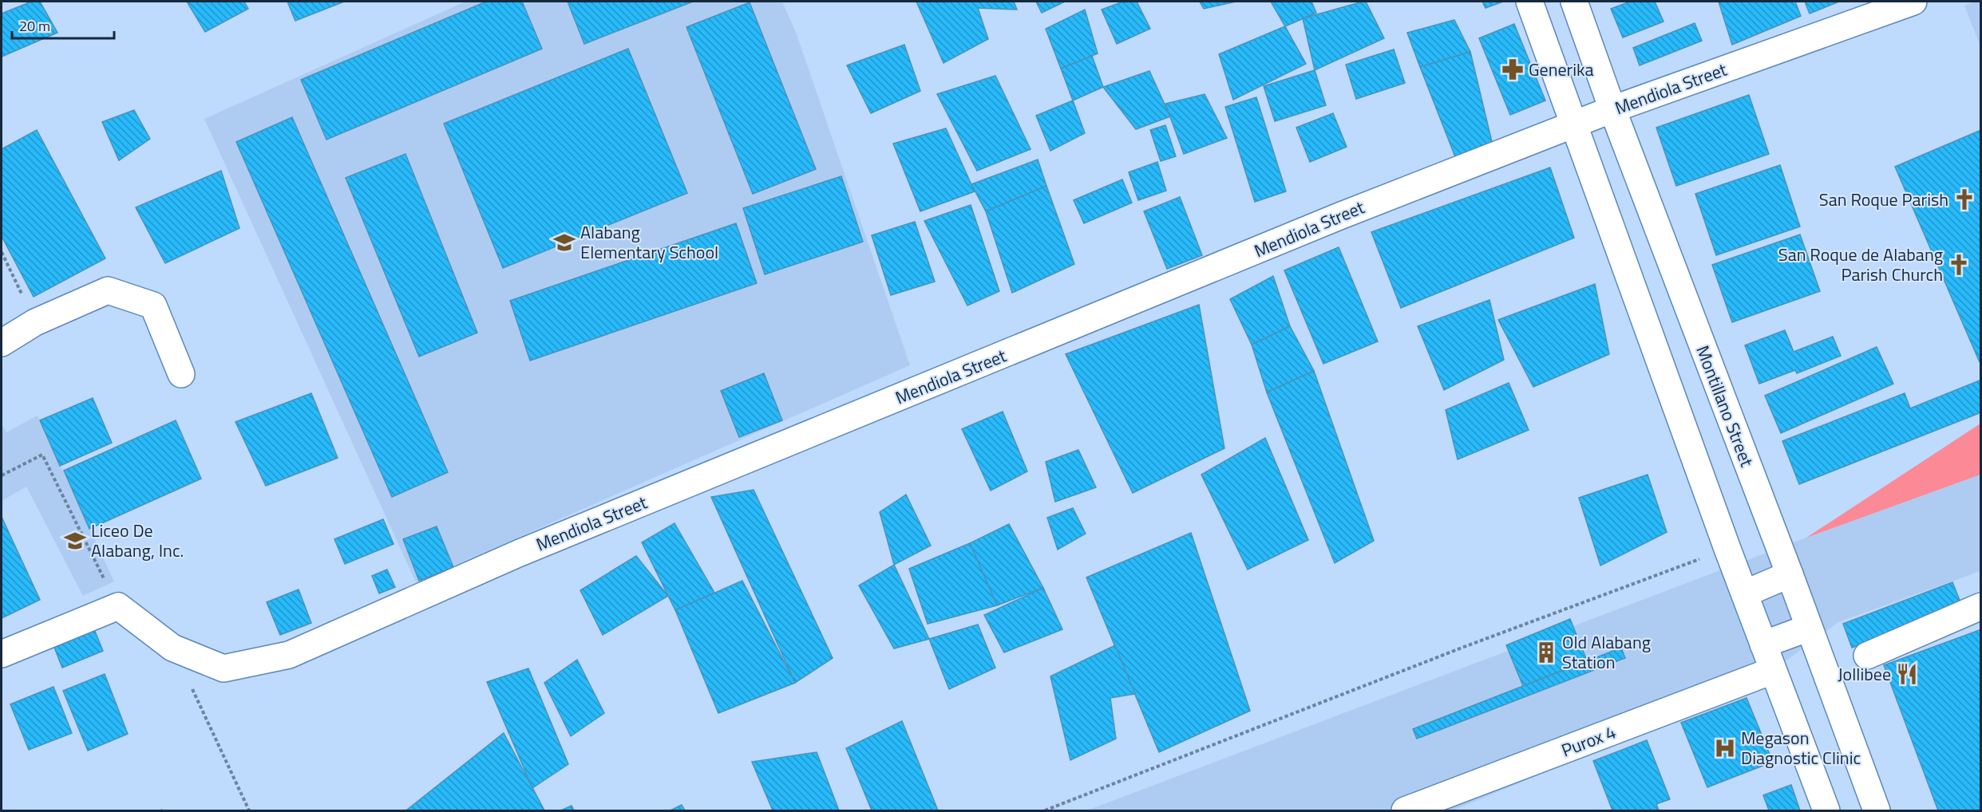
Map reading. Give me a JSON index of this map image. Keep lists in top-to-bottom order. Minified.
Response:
{"streets":{"street":["Mendiola Street","Montillano Street","Purox 4"]},"crossings":[["Mendiola Street","Montillano Street"]],"places":{"pharmacy":["Generika"],"church":["San Roque Parish","San Roque de Alabang Parish Church"],"school or university":["Alabang Elementary School","Liceo De Alabang, Inc."],"building":["Old Alabang Station"],"restaurant":["Jollibee"],"hospital":["Megason Diagnostic Clinic"]},"scale_bar":"20 m"}
